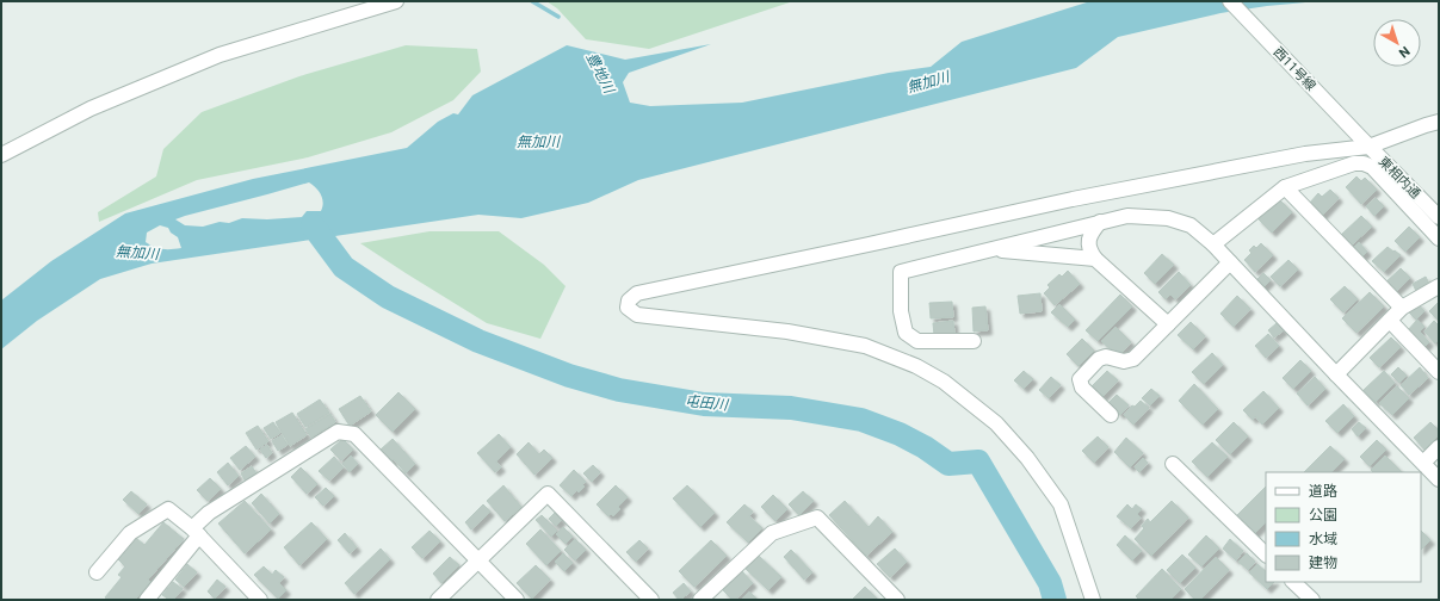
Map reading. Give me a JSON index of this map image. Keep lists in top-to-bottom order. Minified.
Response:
{"streets":{"street":["西11号線","東相内通"]},"crossings":[["西11号線","東相内通"]],"water":["豊地川","無加川","屯田川"],"legend":["道路","公園","水域","建物"],"north":"bottom right"}
